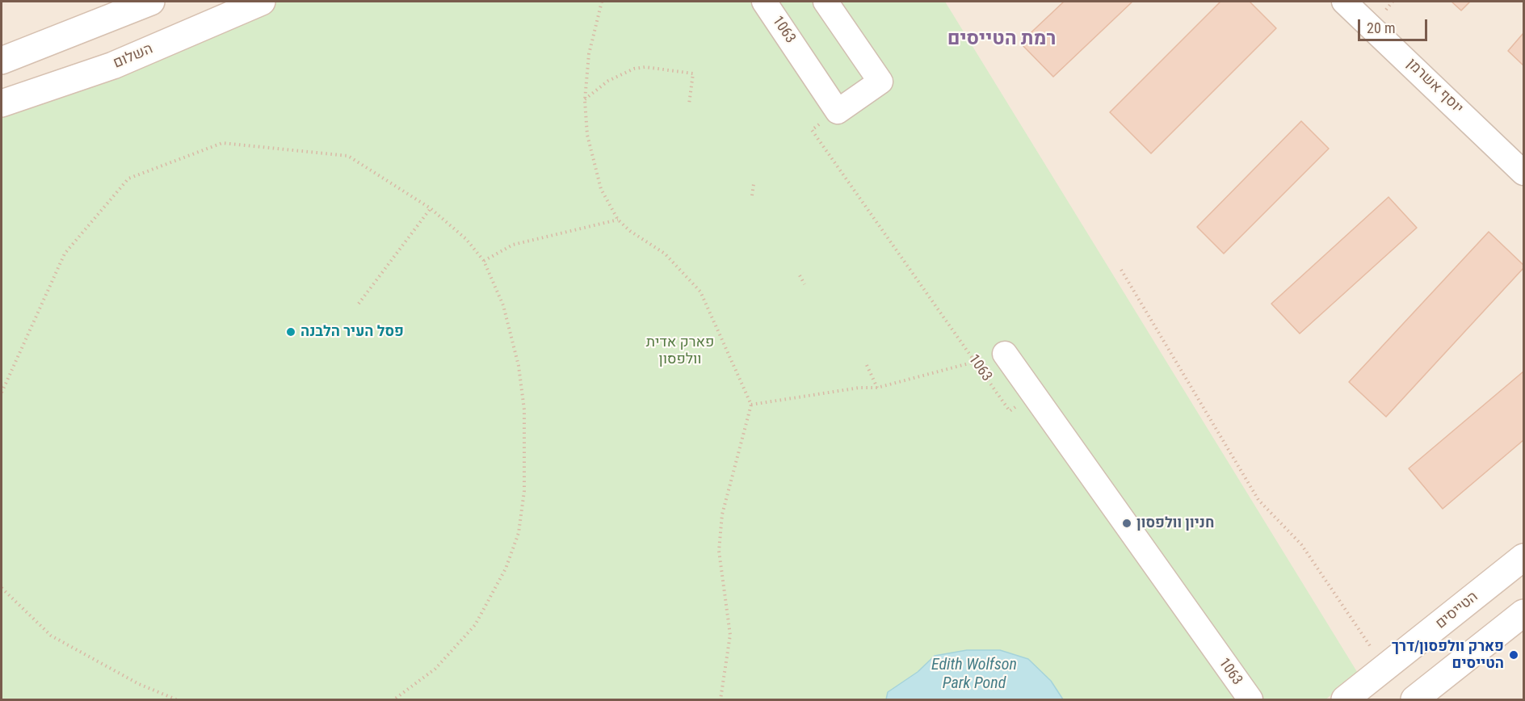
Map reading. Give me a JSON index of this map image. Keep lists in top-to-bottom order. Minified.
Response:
{"streets":{"main road":["השלום","הטייסים"],"street":["1063","יוסף אשרמן"]},"districts":["רמת הטייסים"],"water":["Edith Wolfson Park Pond"],"parks":["פארק אדית וולפסון"],"places":["פסל העיר הלבנה","חניון וולפסון","פארק וולפסון/דרך הטייסים"],"scale_bar":"20 m"}
